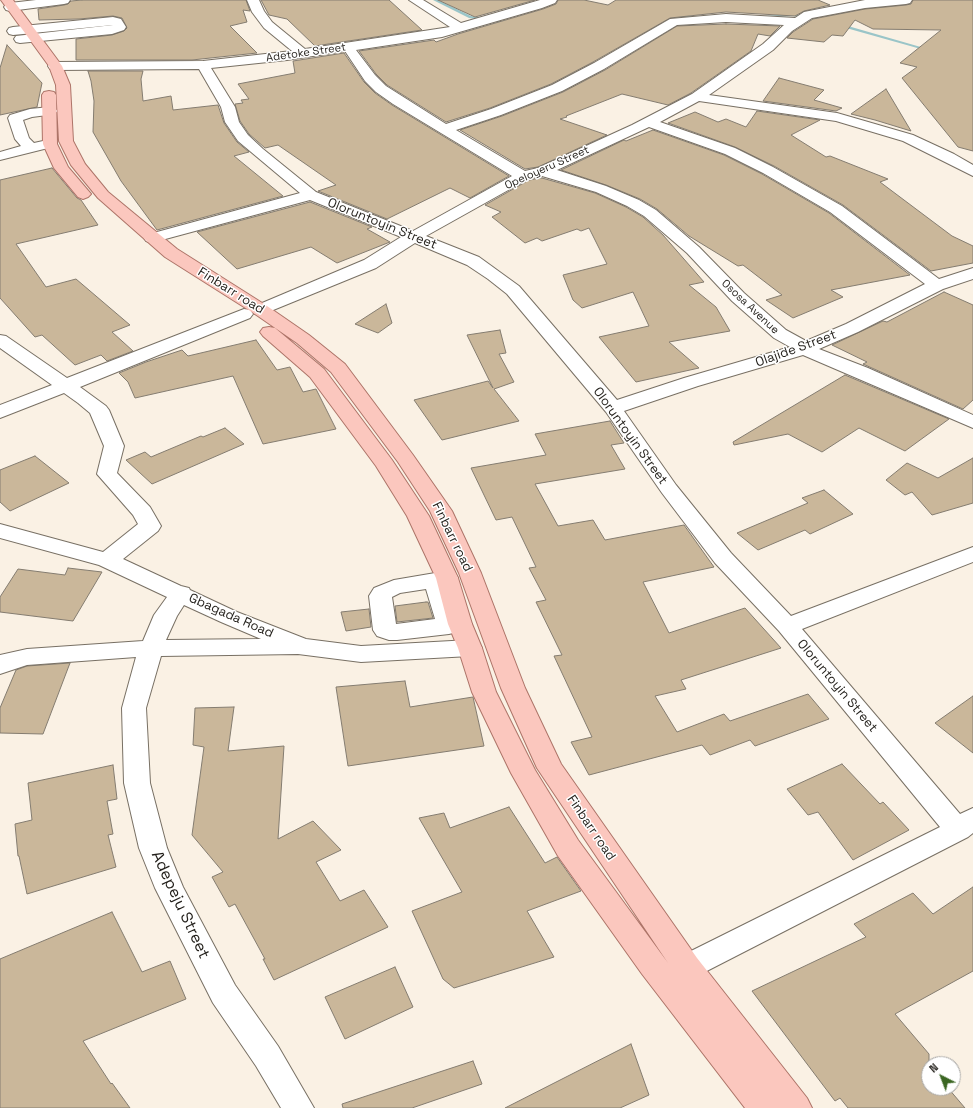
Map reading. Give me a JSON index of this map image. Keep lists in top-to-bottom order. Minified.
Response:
{"streets":{"main road":["Finbarr road"],"street":["Adetoke Street","Opeloyeru Street","Oloruntoyin Street","Ososa Avenue","Olajide Street","Gbagada Road","Adepeju Street"]},"crossings":[["Adetoke Street","Oloruntoyin Street"],["Adetoke Street","Finbarr road"],["Opeloyeru Street","Oloruntoyin Street"],["Opeloyeru Street","Finbarr road"],["Opeloyeru Street","Ososa Avenue"],["Oloruntoyin Street","Olajide Street"],["Ososa Avenue","Olajide Street"],["Gbagada Road","Adepeju Street"]],"north":"top left"}
